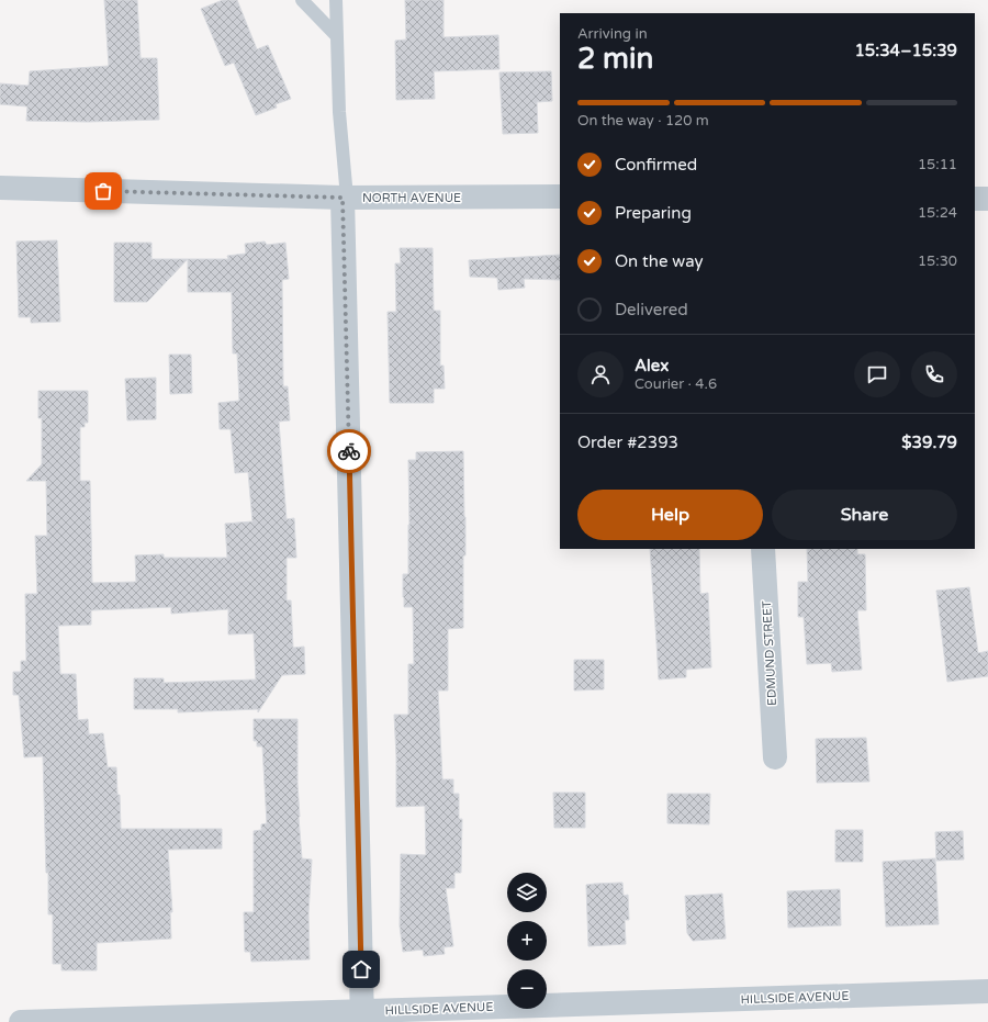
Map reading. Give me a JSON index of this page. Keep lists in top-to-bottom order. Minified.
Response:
{"streets":{"street":["NORTH AVENUE","EDMUND STREET","HILLSIDE AVENUE"]},"page":{"heading":["2 min","Arriving in","15:34–15:39"],"panel":["Alex","Courier · 4.6","Order #2393","$39.79"],"bar":"On the way · 120 m","list":[["Confirmed","15:11"],["Preparing","15:24"],["On the way","15:30"],"Delivered"],"buttons":["Help","Share"],"map_buttons":["+","−"]}}
